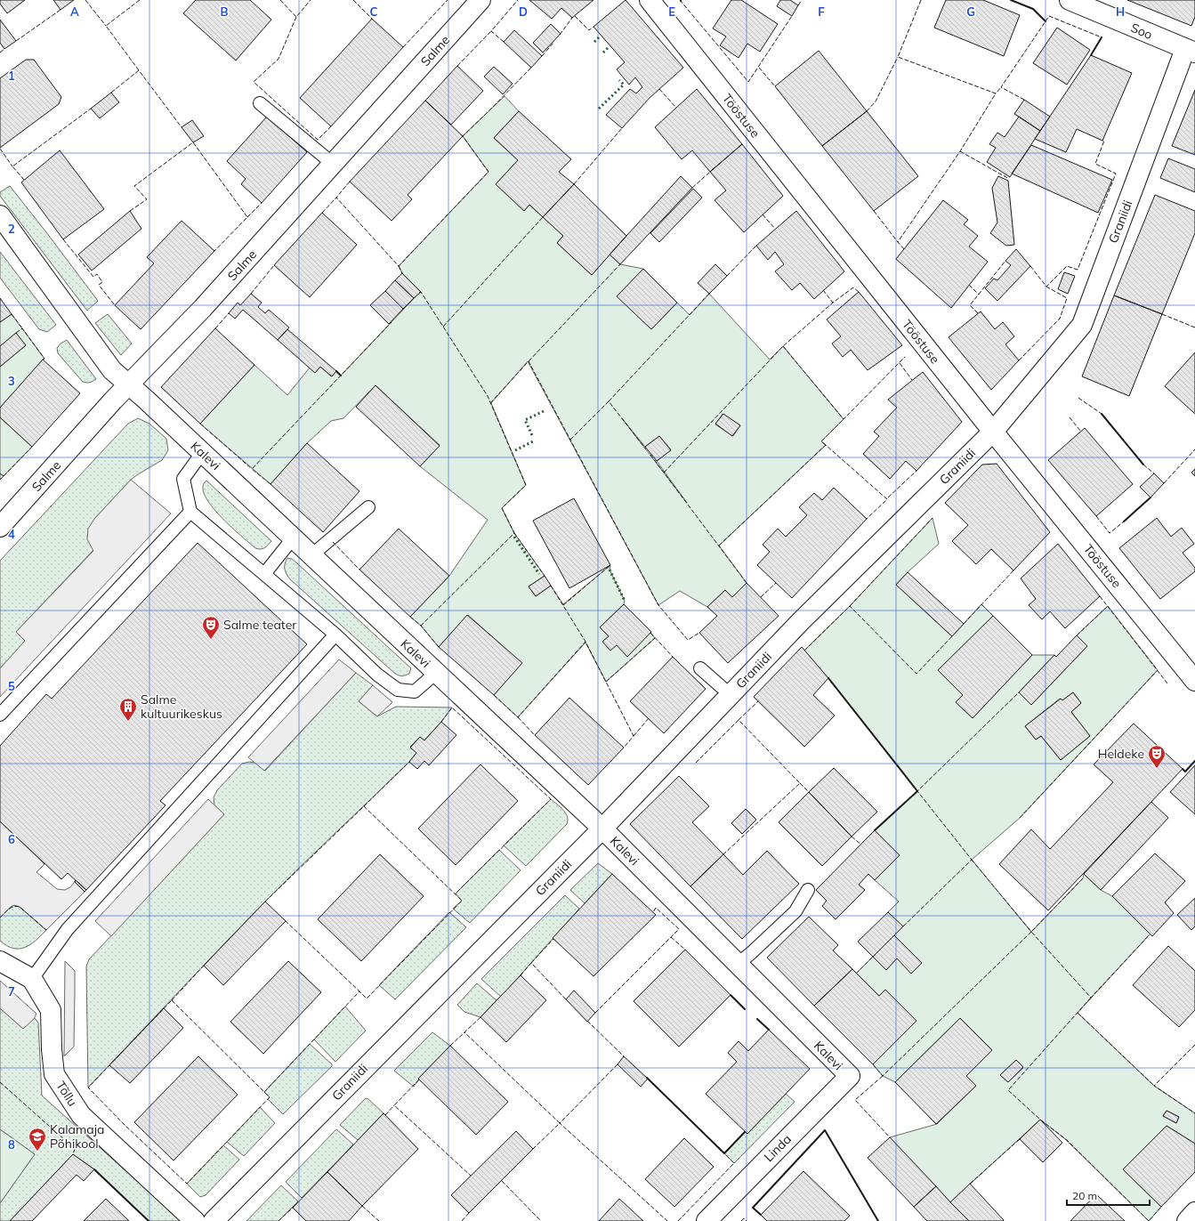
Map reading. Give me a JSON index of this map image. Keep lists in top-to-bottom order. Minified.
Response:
{"streets":{"street":["Soo","Salme","Tööstuse","Graniidi","Kalevi","Tõllu","Linda"]},"crossings":[["Soo","Graniidi"],["Salme","Kalevi"],["Tööstuse","Graniidi"],["Graniidi","Kalevi"],["Kalevi","Linda"]],"places":{"theatre":["Salme teater","Heldeke"],"building":["Salme kultuurikeskus"],"school or university":["Kalamaja Põhikool"]},"scale_bar":"20 m","grid":{"columns":["A","B","C","D","E","F","G","H"],"rows":["1","2","3","4","5","6","7","8"]}}
